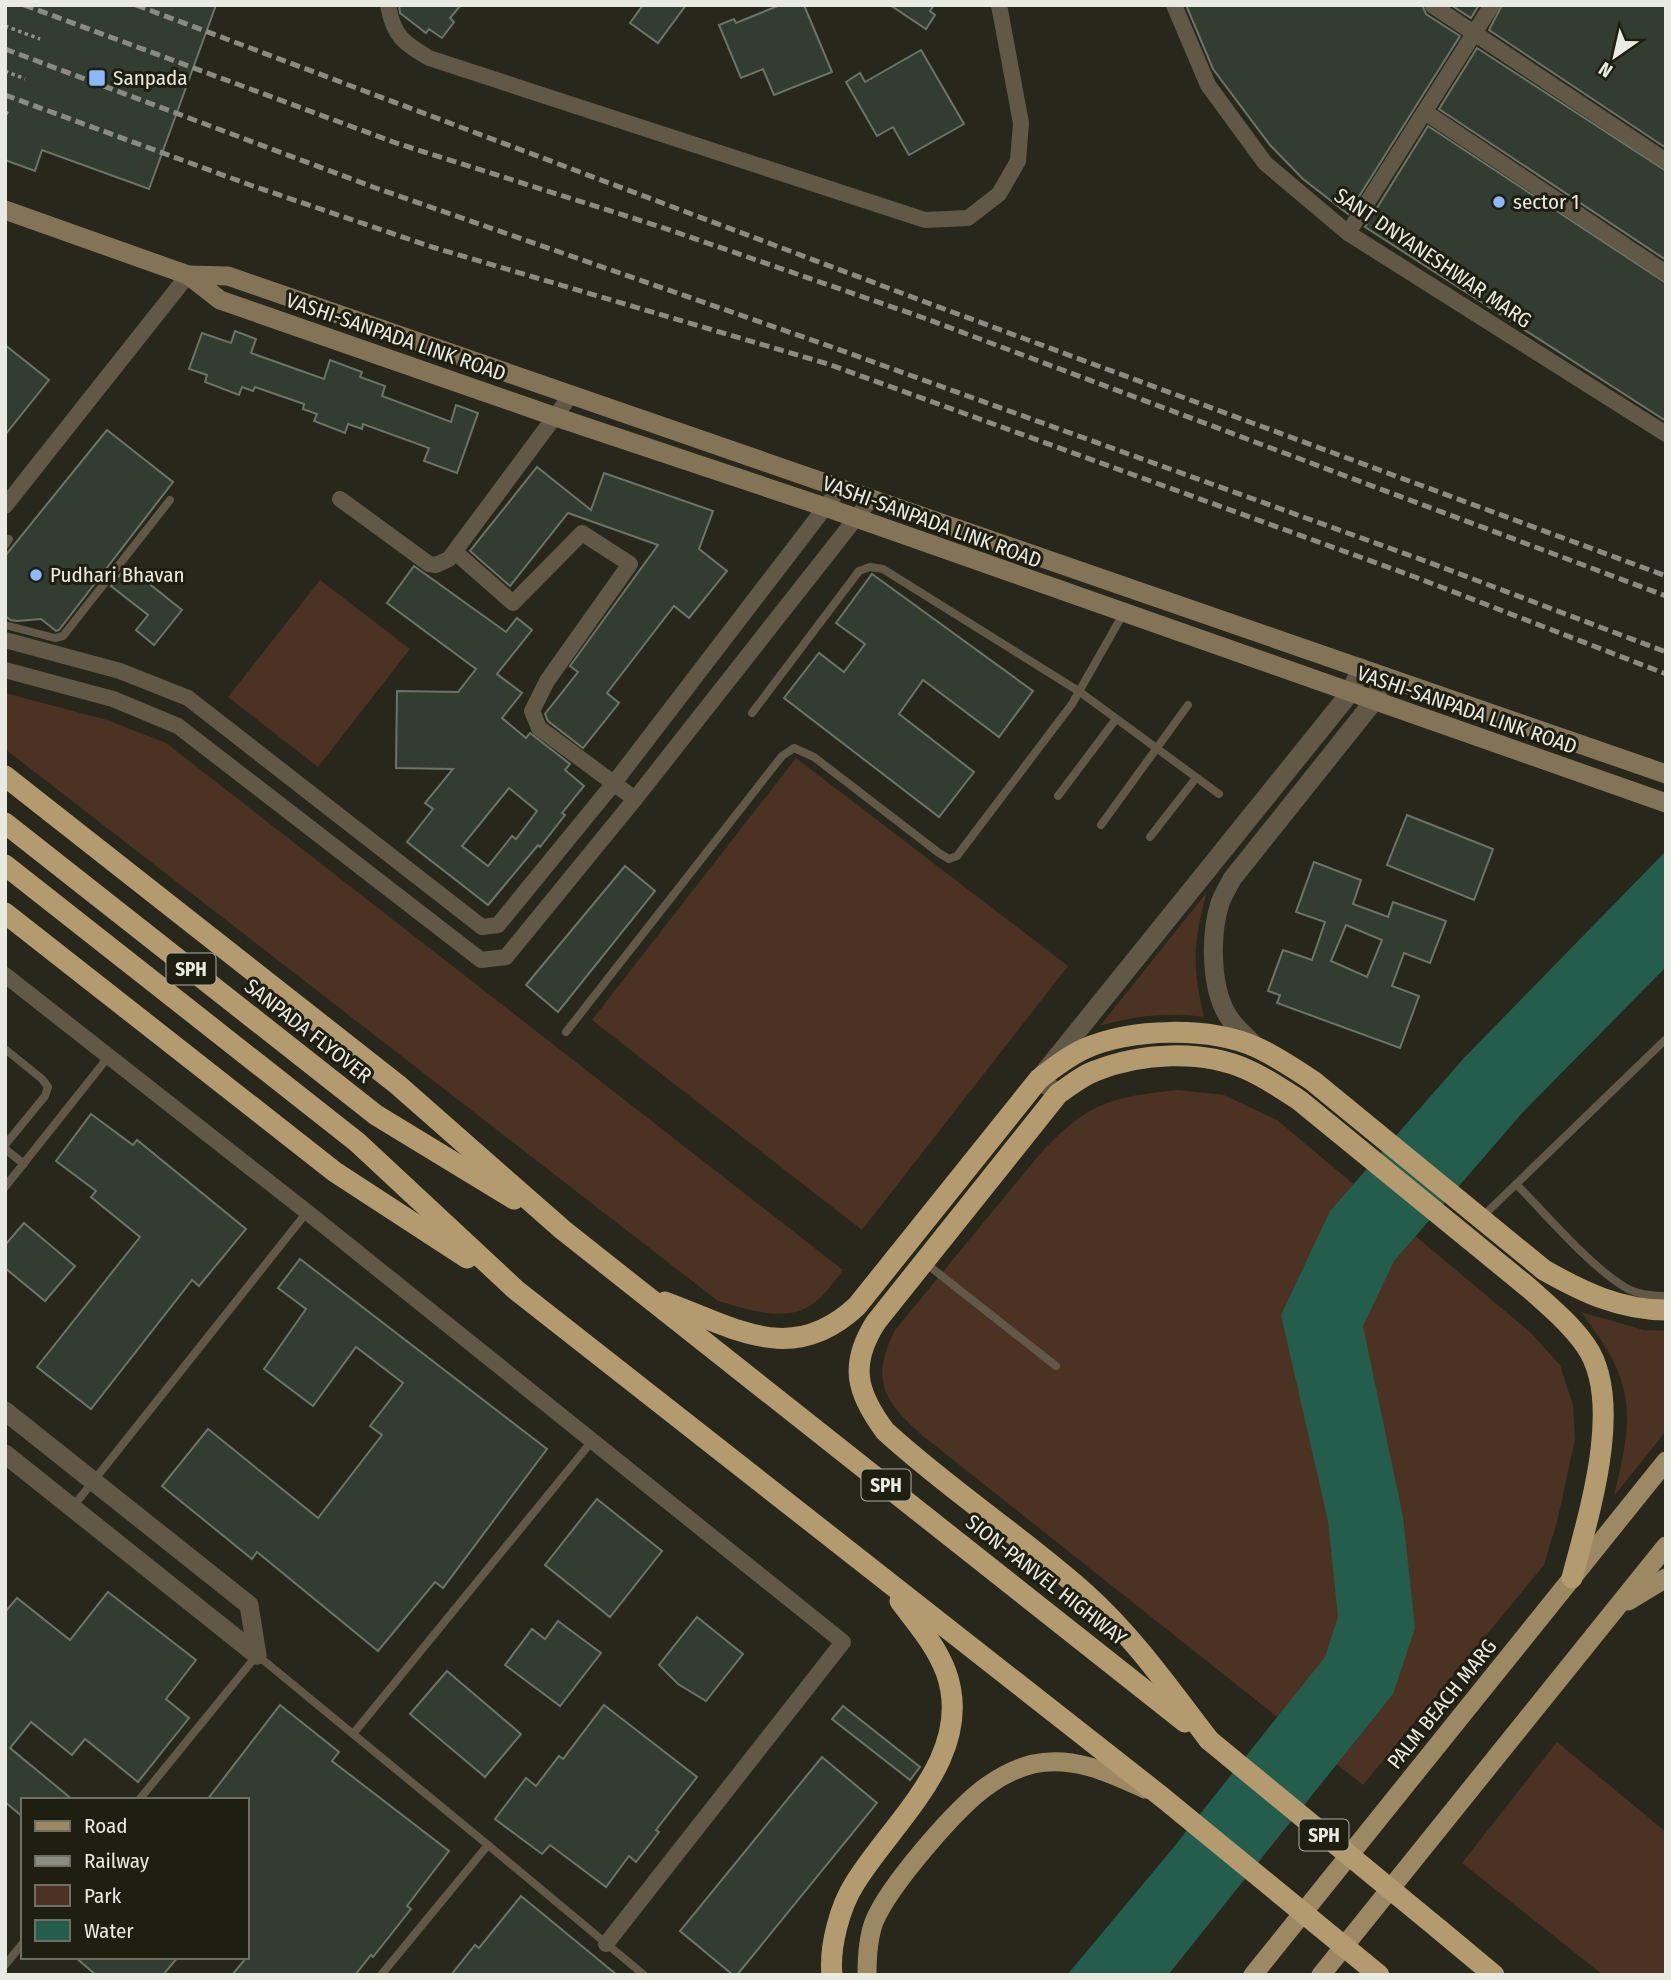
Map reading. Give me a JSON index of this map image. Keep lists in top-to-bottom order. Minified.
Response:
{"streets":{"highway":["SPH","SANPADA FLYOVER","SION-PANVEL HIGHWAY"],"main road":["VASHI-SANPADA LINK ROAD","PALM BEACH MARG"],"street":["SANT DNYANESHWAR MARG"]},"crossings":[["SANPADA FLYOVER","SION-PANVEL HIGHWAY"]],"places":{"transit":["Sanpada"],"other":["sector 1","Pudhari Bhavan"]},"legend":["Road","Railway","Park","Water"],"north":"bottom left"}
